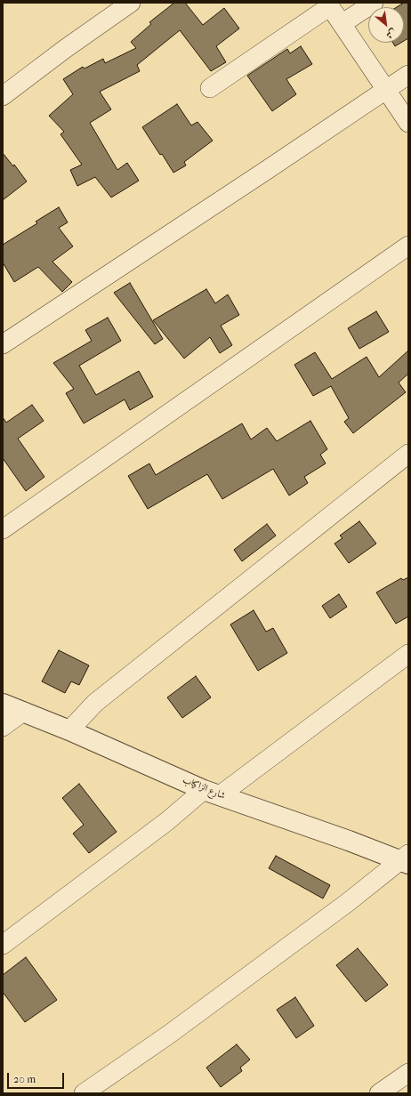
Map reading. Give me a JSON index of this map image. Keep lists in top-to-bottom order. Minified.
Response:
{"streets":{"street":["شارع الزاكياب"]},"scale_bar":"20 m","north":"bottom right"}
